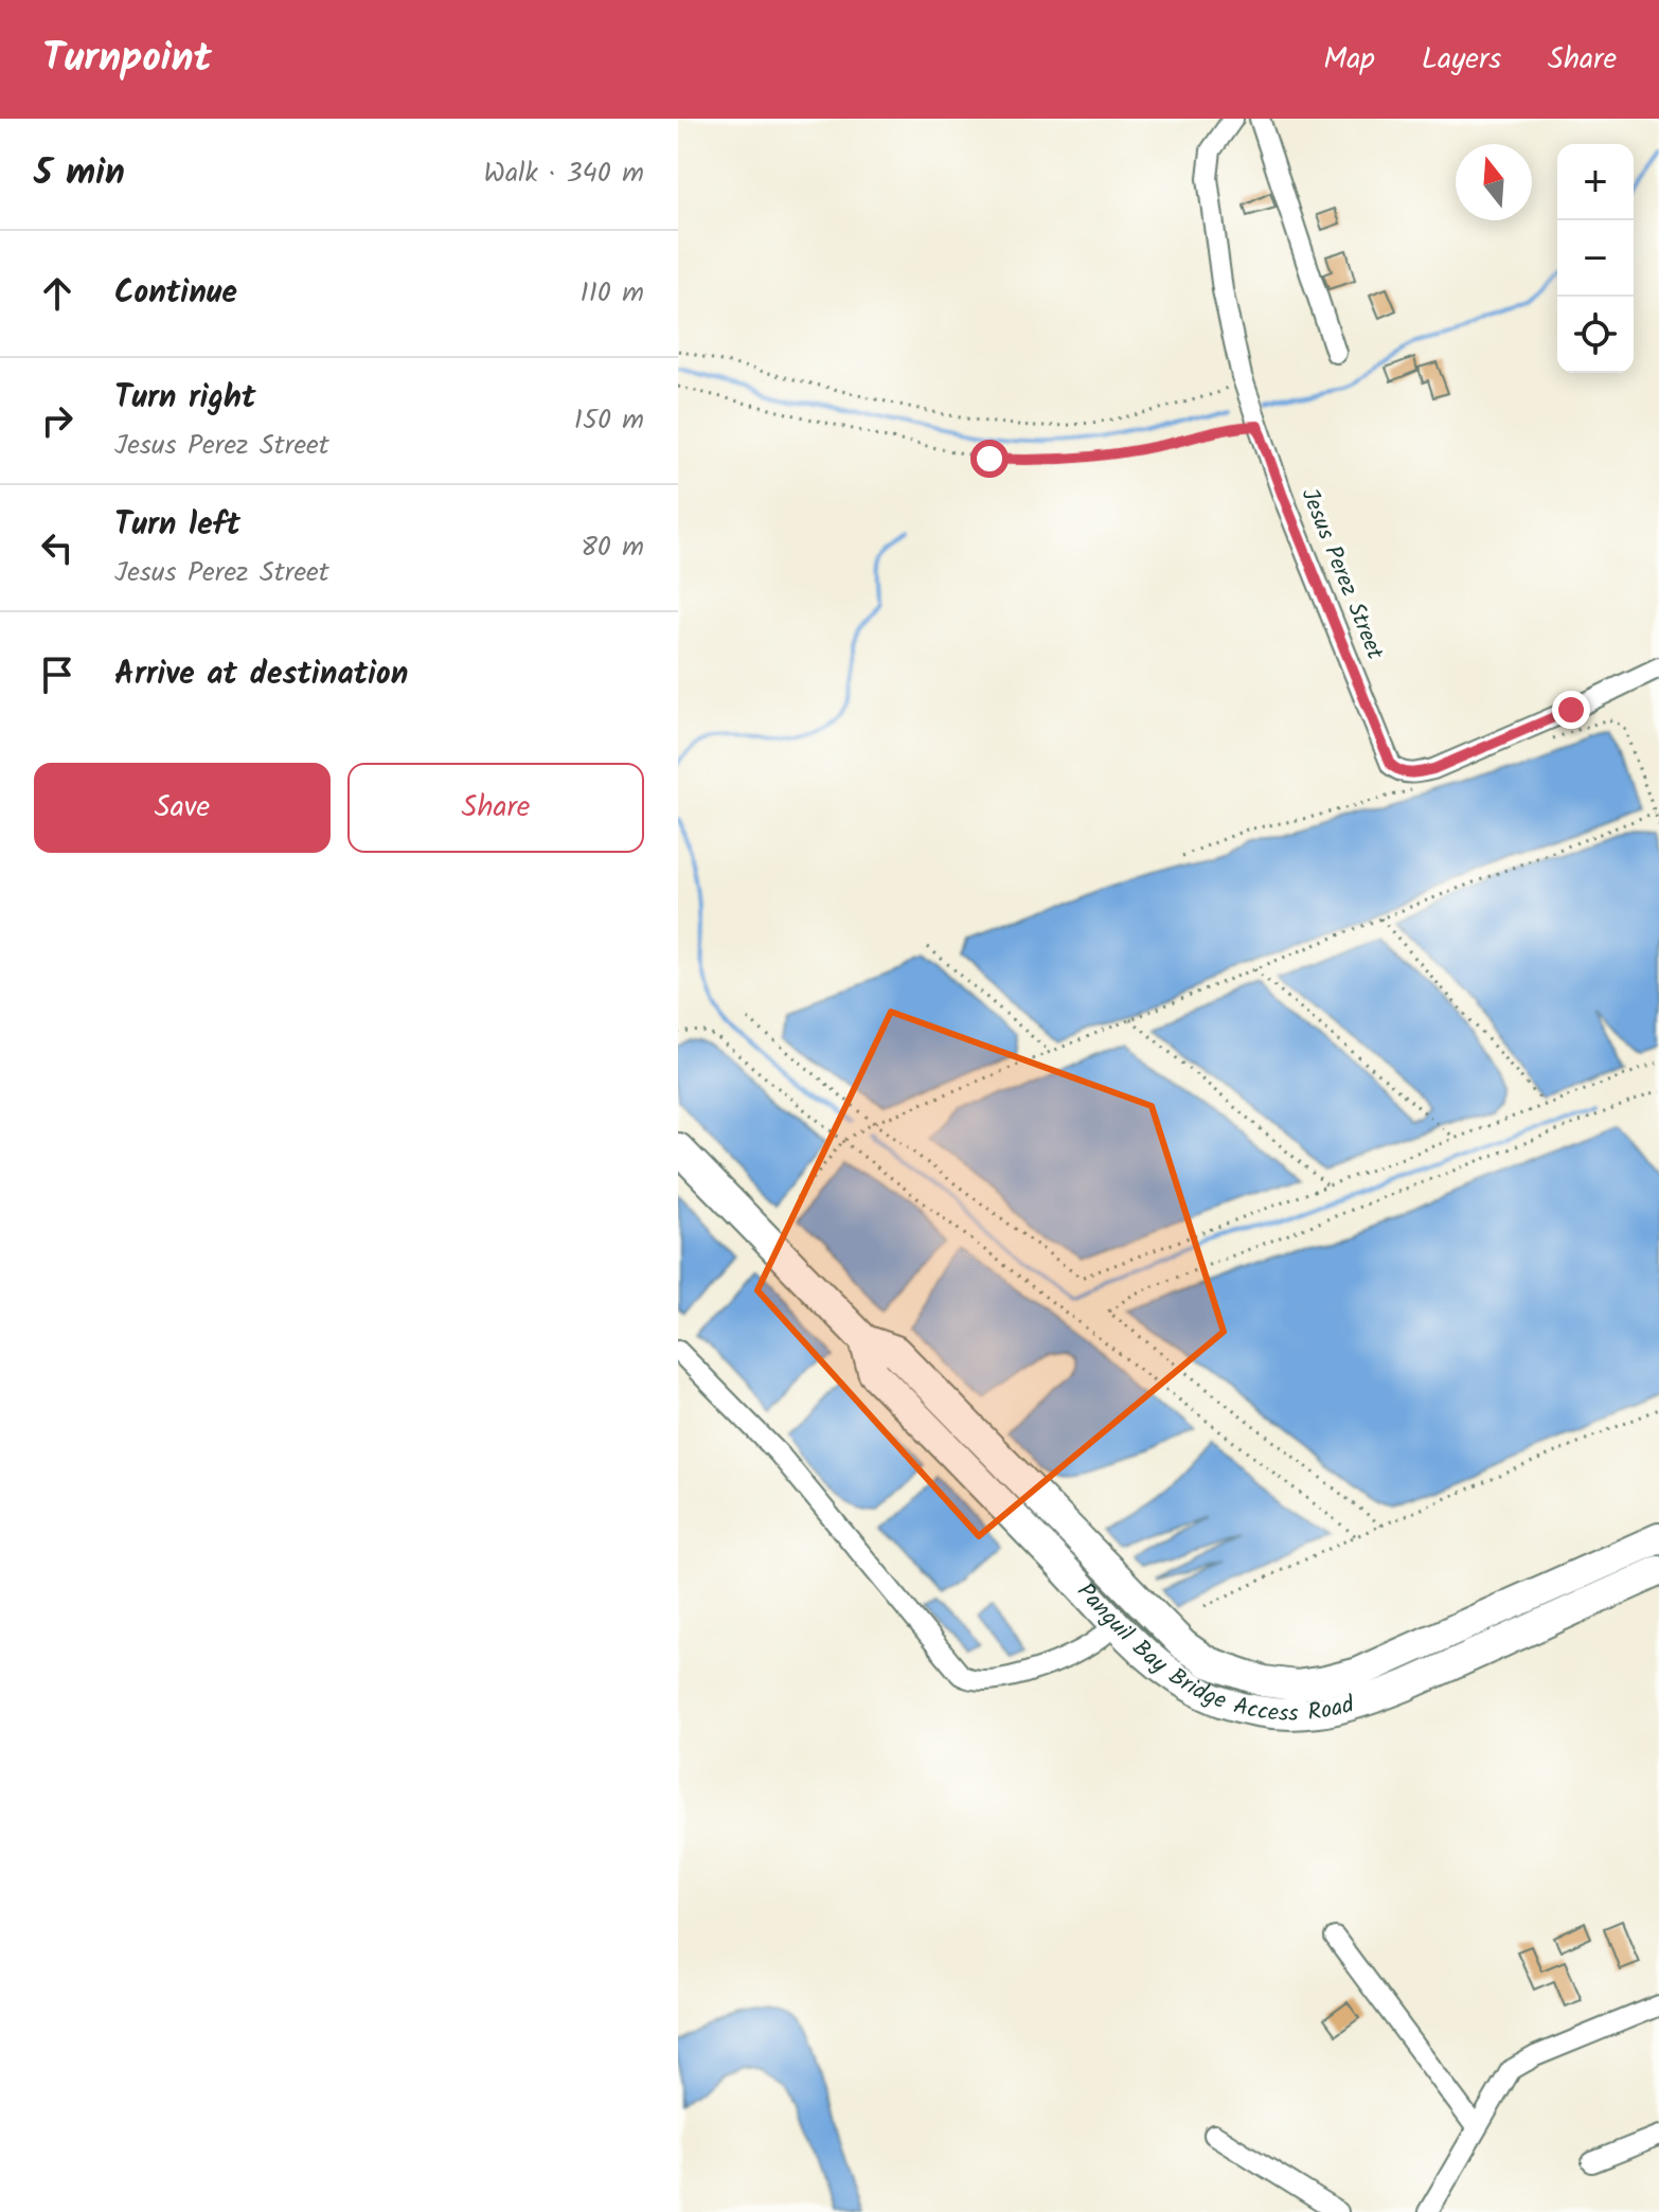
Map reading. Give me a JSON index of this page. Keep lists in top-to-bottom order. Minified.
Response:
{"streets":{"highway":["Panguil Bay Bridge Access Road"],"street":["Jesus Perez Street"]},"north":"top","page":{"header":"Turnpoint","nav":["Map","Layers","Share"],"heading":["5 min","Walk · 340 m"],"map_buttons":["+","−"],"list":[["Continue","110 m"],["Turn right","Jesus Perez Street","150 m"],["Turn left","Jesus Perez Street","80 m"],"Arrive at destination"],"buttons":["Save","Share"]}}
